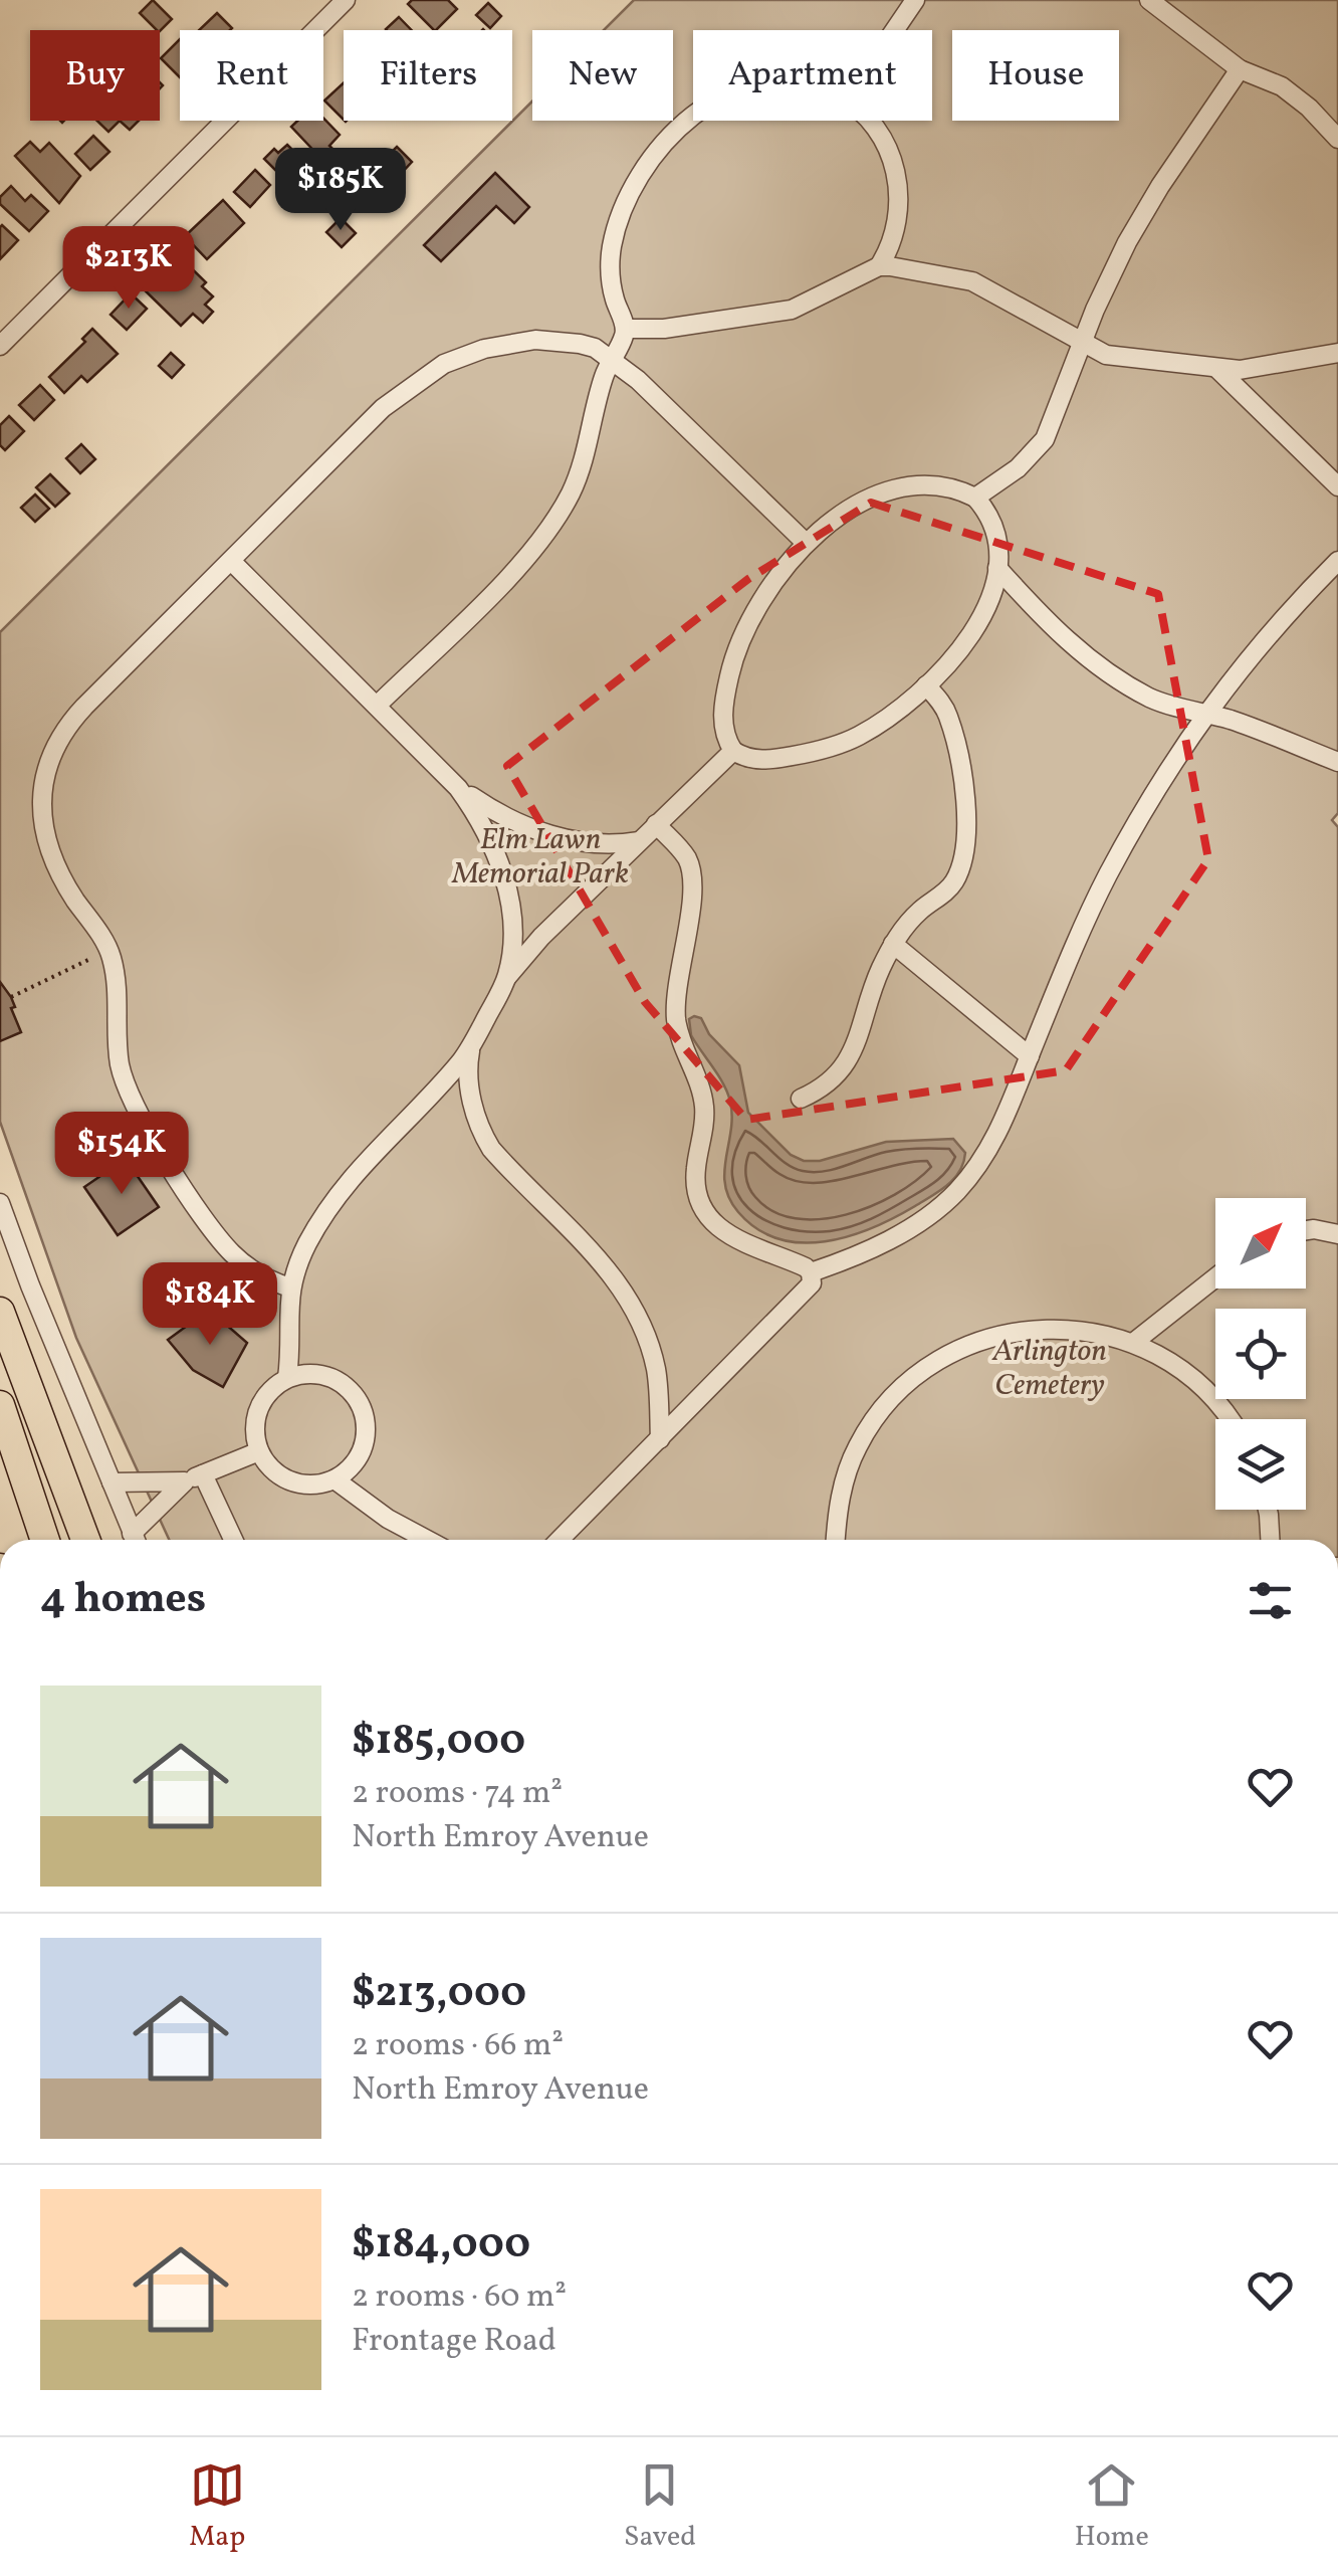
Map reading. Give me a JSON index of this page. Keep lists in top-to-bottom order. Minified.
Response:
{"parks":["Elm Lawn Memorial Park","Arlington Cemetery"],"north":"top right","page":{"chip":["Buy","Rent","Filters","New","Apartment","House"],"price":["$185K","$213K","$154K","$184K"],"heading":"4 homes","list":[{"name":"$185,000","note":"2 rooms · 74 m² · North Emroy Avenue"},{"name":"$213,000","note":"2 rooms · 66 m² · North Emroy Avenue"},{"name":"$184,000","note":"2 rooms · 60 m² · Frontage Road"}],"tabs":["Map","Saved","Home"]}}
